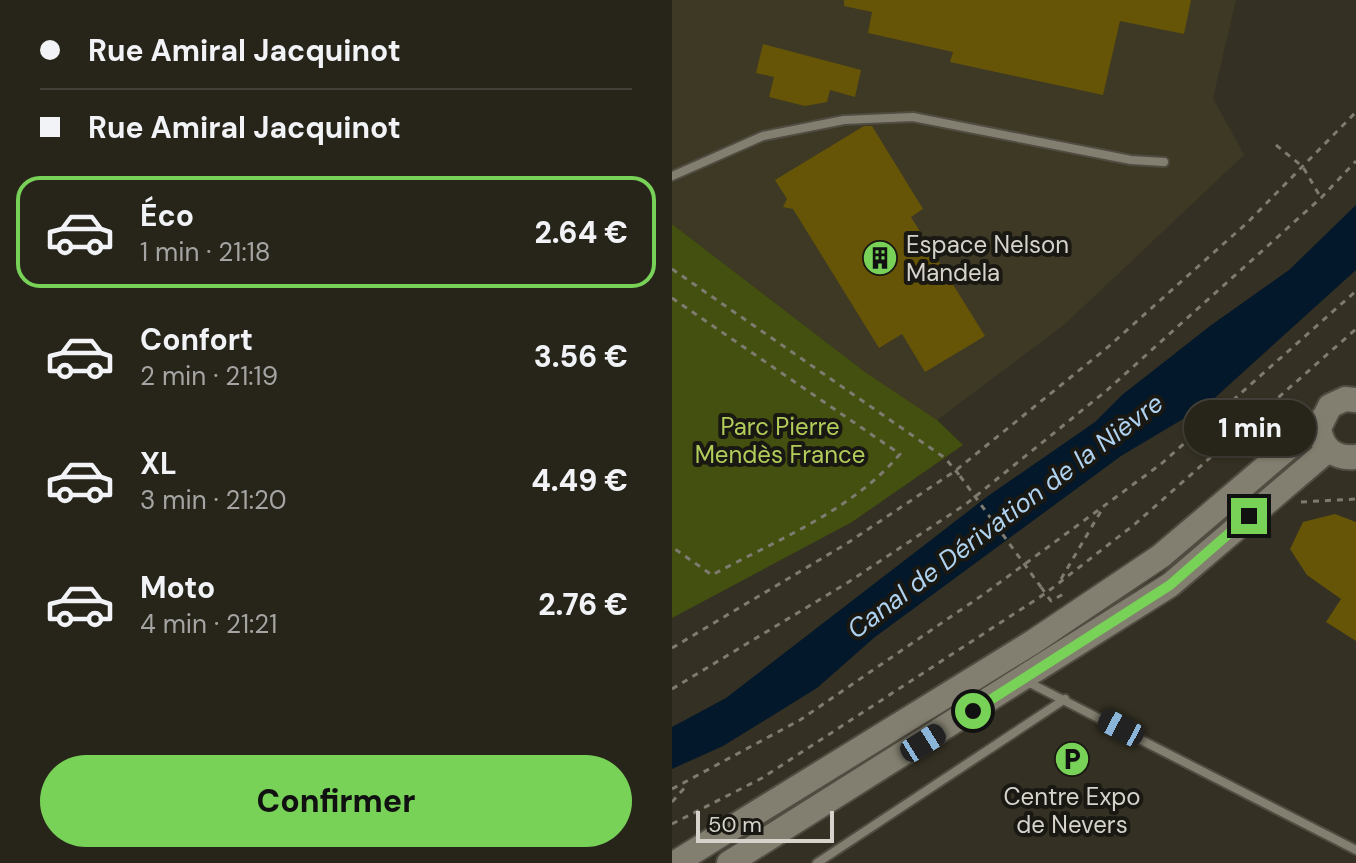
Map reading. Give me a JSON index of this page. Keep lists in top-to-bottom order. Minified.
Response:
{"water":["Canal de Dérivation de la Nièvre"],"parks":["Parc Pierre Mendès France"],"places":{"building":["Espace Nelson Mandela"],"parking":["Centre Expo de Nevers"]},"scale_bar":"50 m","page":{"banner":["Rue Amiral Jacquinot","Rue Amiral Jacquinot"],"list":[{"name":"Éco","note":"1 min · 21:18","value":"2.64 €"},{"name":"Confort","note":"2 min · 21:19","value":"3.56 €"},{"name":"XL","note":"3 min · 21:20","value":"4.49 €"},{"name":"Moto","note":"4 min · 21:21","value":"2.76 €"}],"bubble":"1 min","buttons":"Confirmer","scale":"50 m"}}
